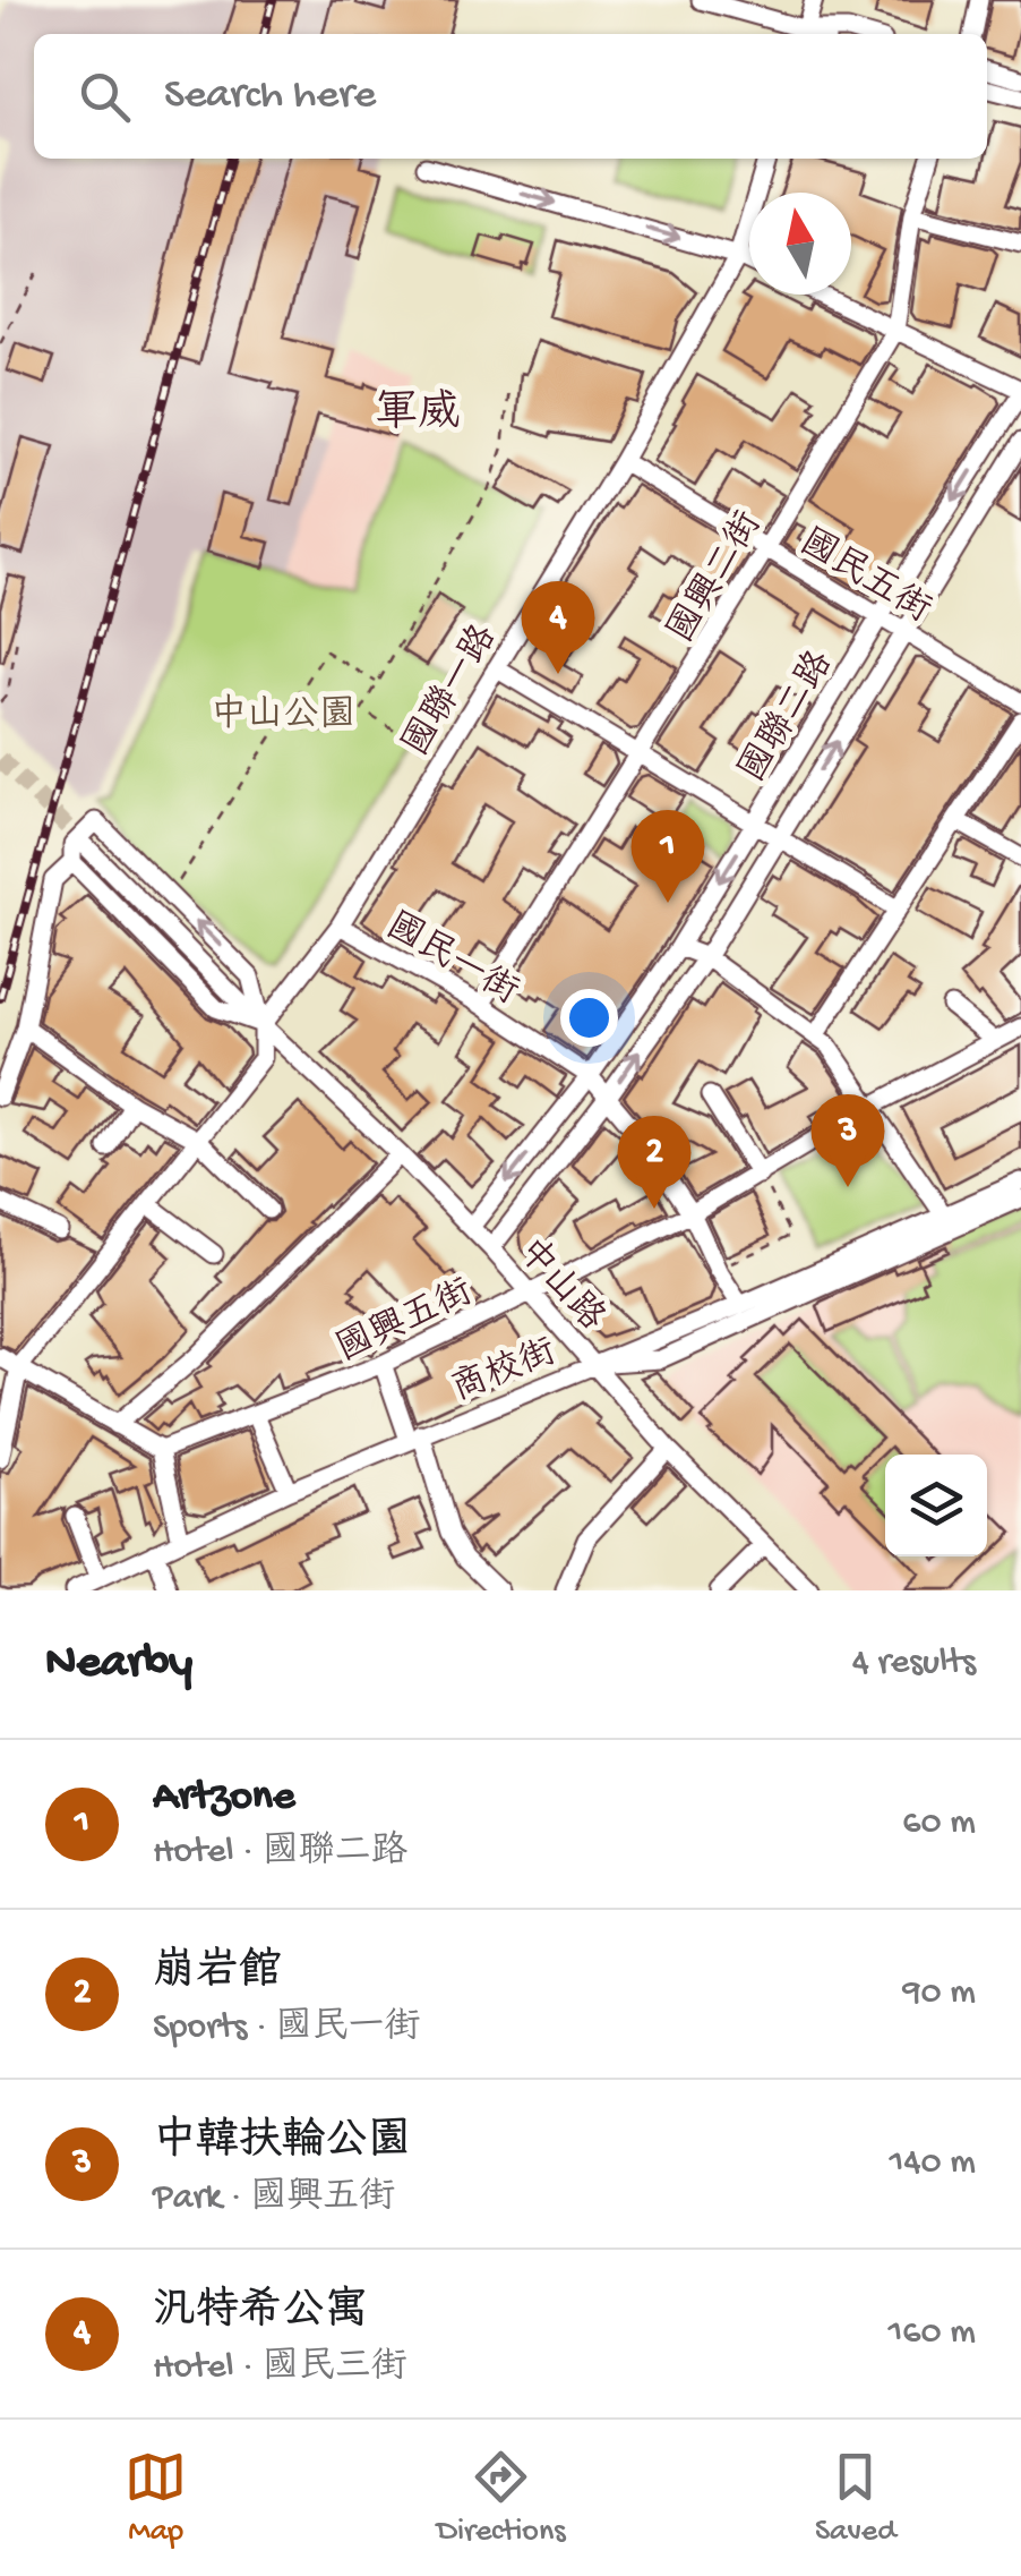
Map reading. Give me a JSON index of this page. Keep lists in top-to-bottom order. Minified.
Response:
{"streets":{"street":["國民五街","國興二街","國聯一路","國聯二路","國民一街","中山路","國興五街","商校街"]},"crossings":[["國民五街","國興二街"],["國民五街","國聯一路"],["國民五街","國聯二路"],["國興二街","國民一街"],["國聯一路","國民一街"],["國聯一路","中山路"],["國聯二路","國民一街"],["國聯二路","中山路"],["國民一街","國興五街"],["國民一街","商校街"],["中山路","國興五街"],["中山路","商校街"]],"districts":["軍威"],"parks":["中山公園"],"north":"top","page":{"search":"Search here","pins":["4","1","3","2"],"heading":["Nearby","4 results"],"list":[{"mark":"1","name":"Artzone","note":"Hotel · 國聯二路","value":"60 m"},{"mark":"2","name":"崩岩館","note":"Sports · 國民一街","value":"90 m"},{"mark":"3","name":"中韓扶輪公園","note":"Park · 國興五街","value":"140 m"},{"mark":"4","name":"汎特希公寓","note":"Hotel · 國民三街","value":"160 m"}],"nav":["Map","Directions","Saved"]}}
